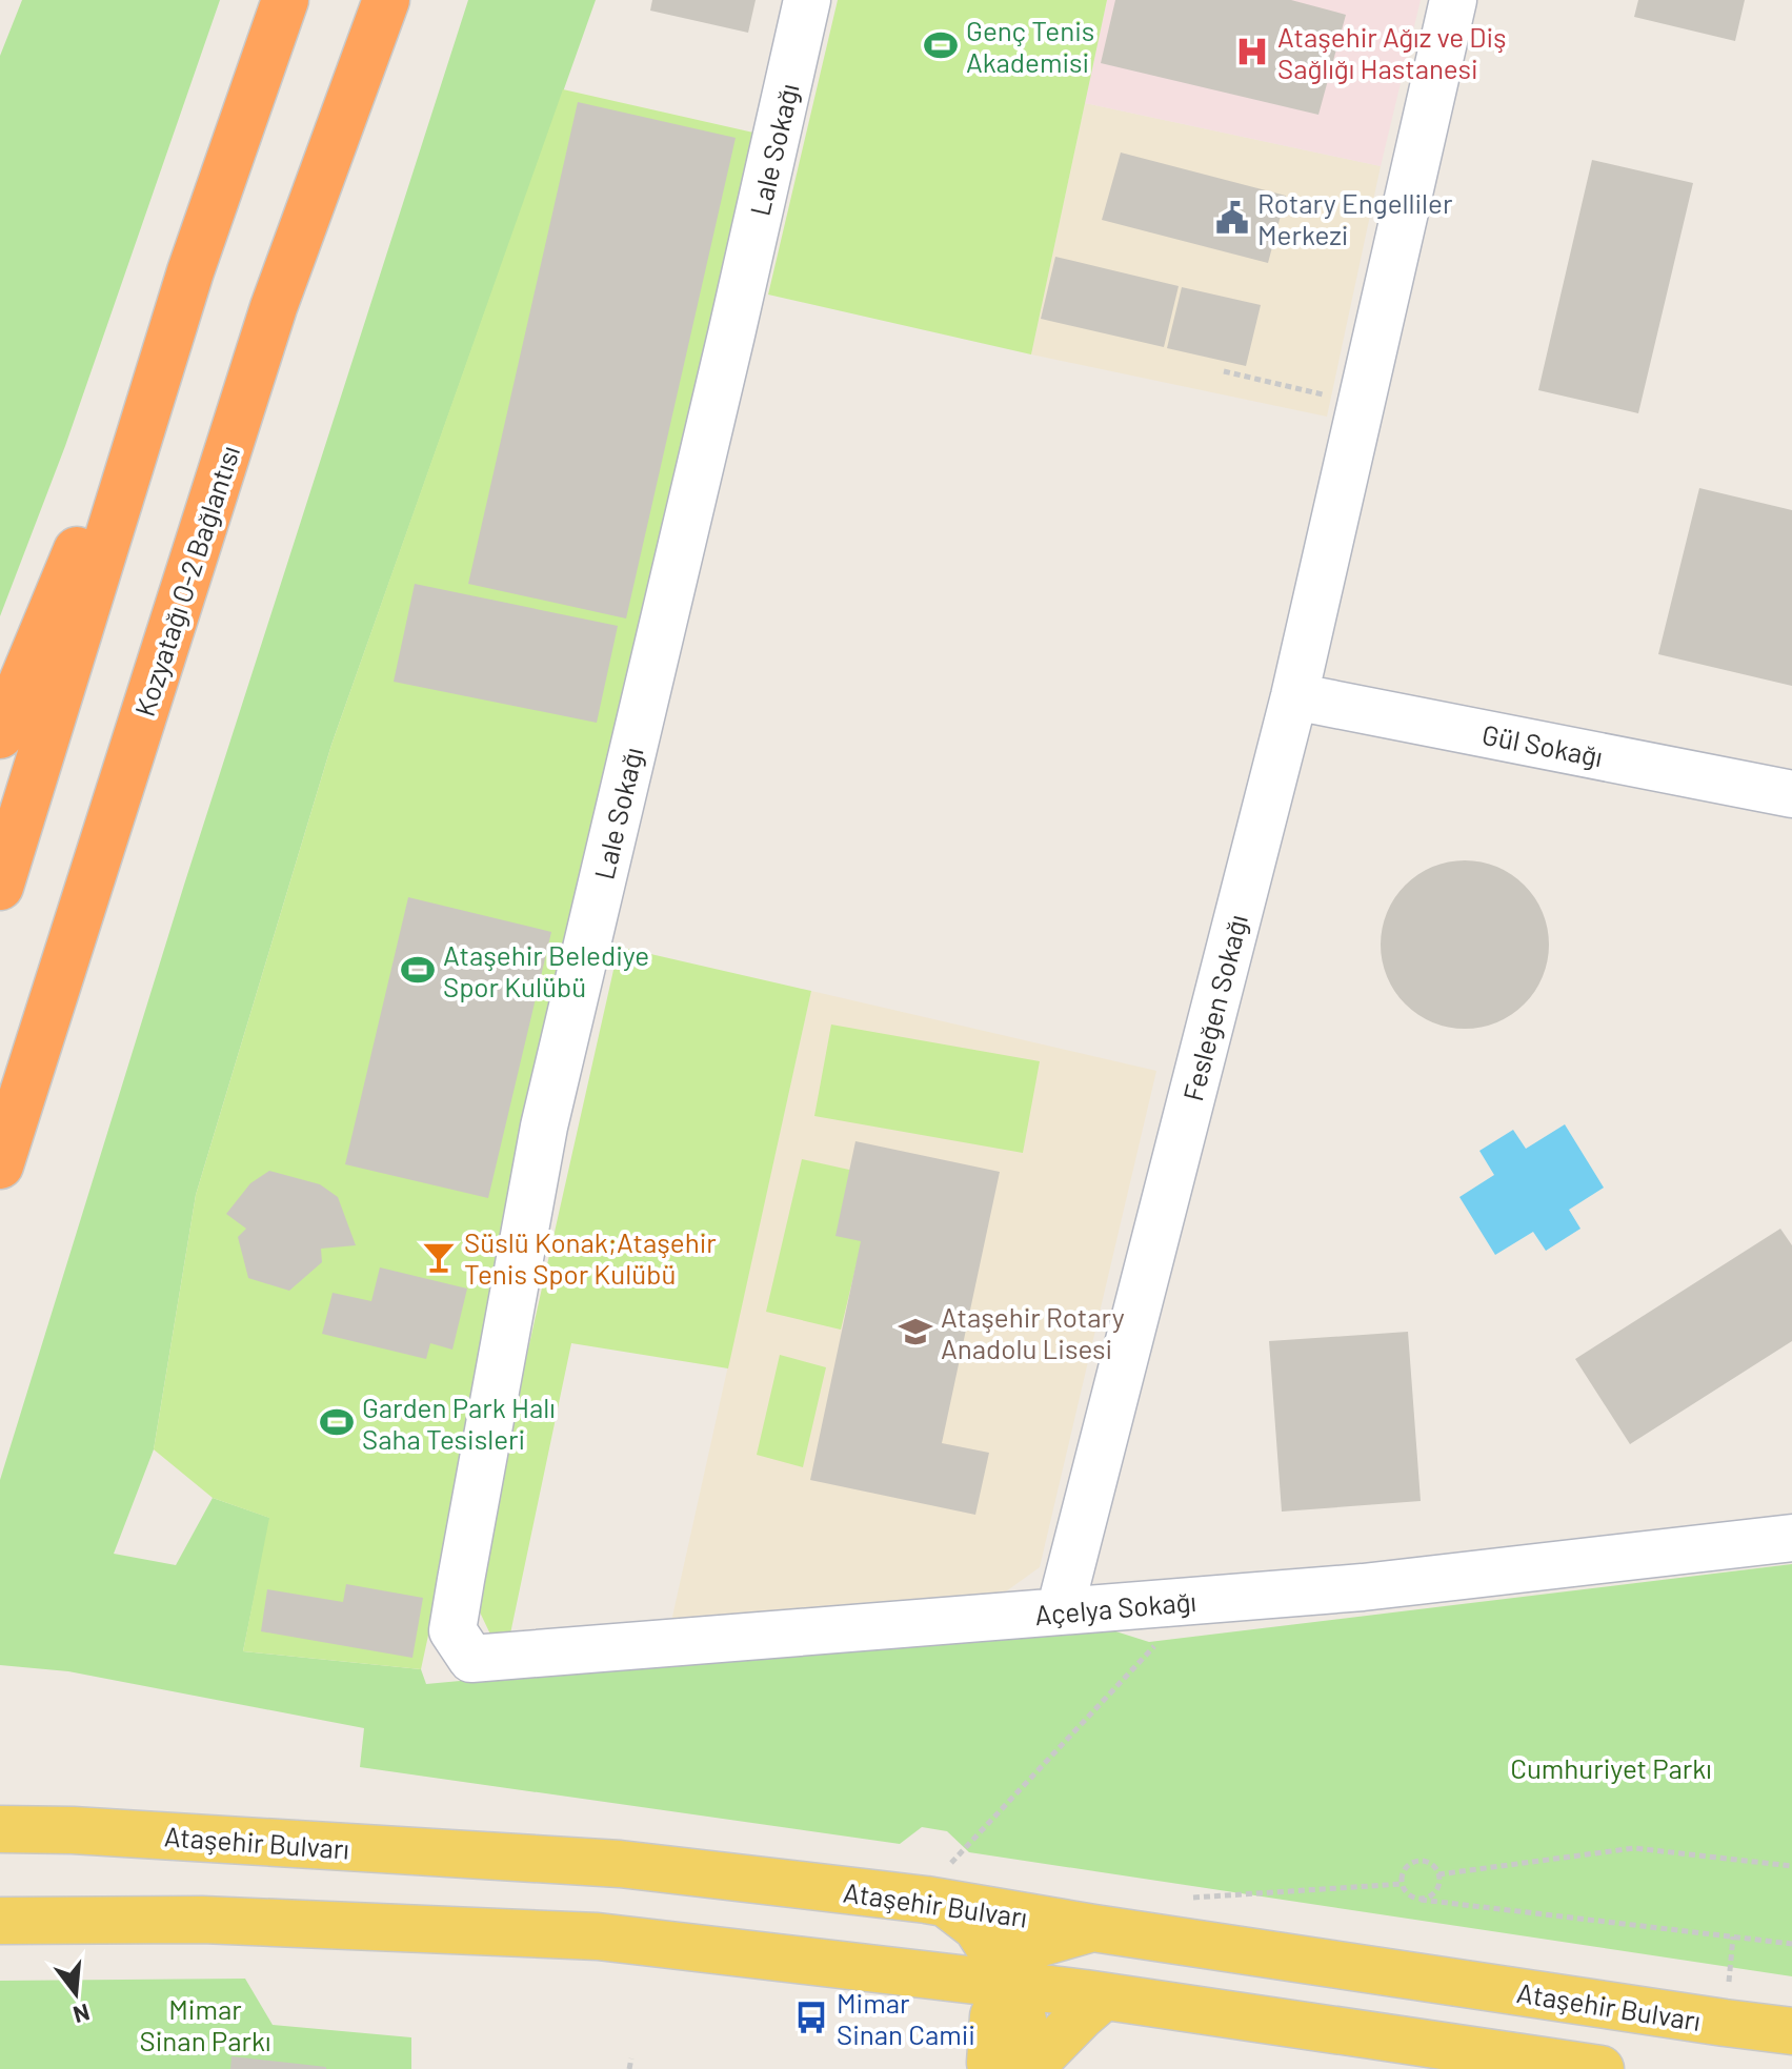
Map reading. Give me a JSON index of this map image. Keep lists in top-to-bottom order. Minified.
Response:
{"streets":{"highway":["Kozyatağı O-2 Bağlantısı"],"main road":["Ataşehir Bulvarı"],"street":["Lale Sokağı","Gül Sokağı","Fesleğen Sokağı","Açelya Sokağı"]},"crossings":[["Lale Sokağı","Açelya Sokağı"],["Gül Sokağı","Fesleğen Sokağı"],["Fesleğen Sokağı","Açelya Sokağı"]],"parks":["Cumhuriyet Parkı","Mimar Sinan Parkı"],"places":{"sports":["Genç Tenis Akademisi","Ataşehir Belediye Spor Kulübü","Garden Park Halı Saha Tesisleri"],"hospital":["Ataşehir Ağız ve Diş Sağlığı Hastanesi"],"public building":["Rotary Engelliler Merkezi"],"bar":["Süslü Konak;Ataşehir Tenis Spor Kulübü"],"school or university":["Ataşehir Rotary Anadolu Lisesi"],"bus stop":["Mimar Sinan Camii"]},"north":"bottom"}
